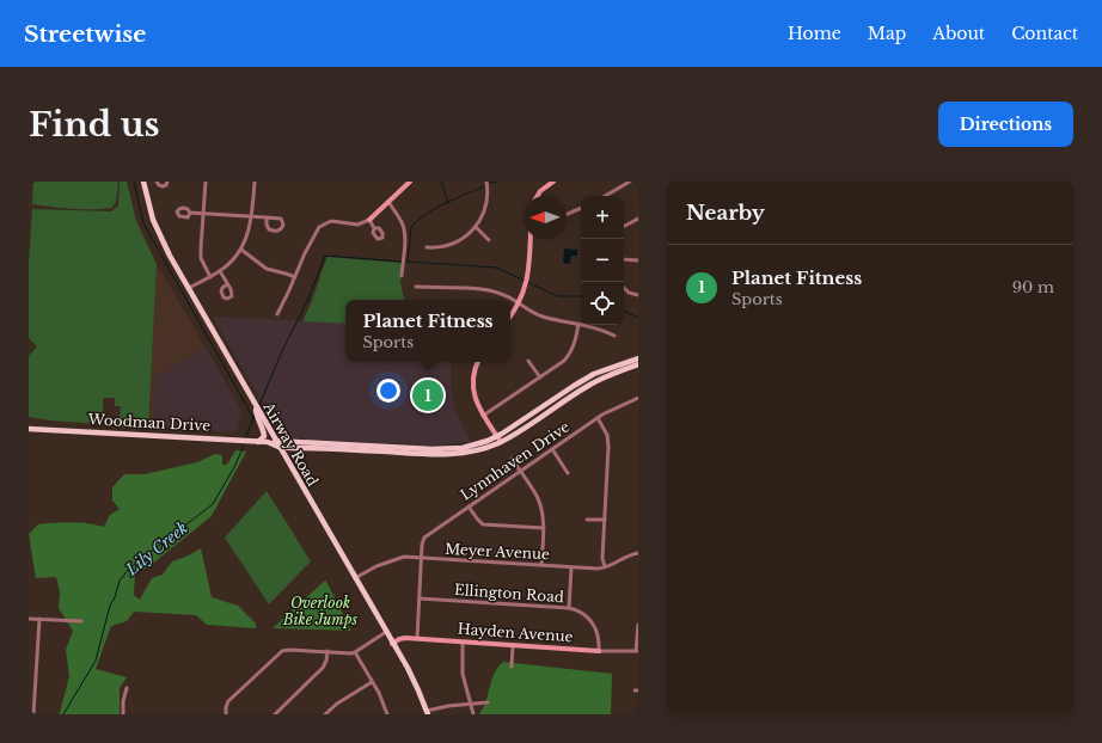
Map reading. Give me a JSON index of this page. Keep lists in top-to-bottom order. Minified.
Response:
{"streets":{"main road":["Woodman Drive","Airway Road"],"street":["Lynnhaven Drive","Meyer Avenue","Ellington Road","Hayden Avenue"]},"crossings":[["Woodman Drive","Airway Road"],["Airway Road","Meyer Avenue"],["Airway Road","Hayden Avenue"],["Lynnhaven Drive","Meyer Avenue"],["Lynnhaven Drive","Ellington Road"],["Lynnhaven Drive","Hayden Avenue"],["Ellington Road","Hayden Avenue"]],"water":["Lily Creek"],"parks":["Overlook Bike Jumps"],"north":"left","page":{"header":"Streetwise","nav":["Home","Map","About","Contact"],"buttons":"Directions","title":"Find us","heading":"Nearby","map_buttons":["+","−"],"list":[{"mark":"1","name":"Planet Fitness","note":"Sports","value":"90 m"}],"popup":["Planet Fitness","Sports"],"pins":"1"}}
